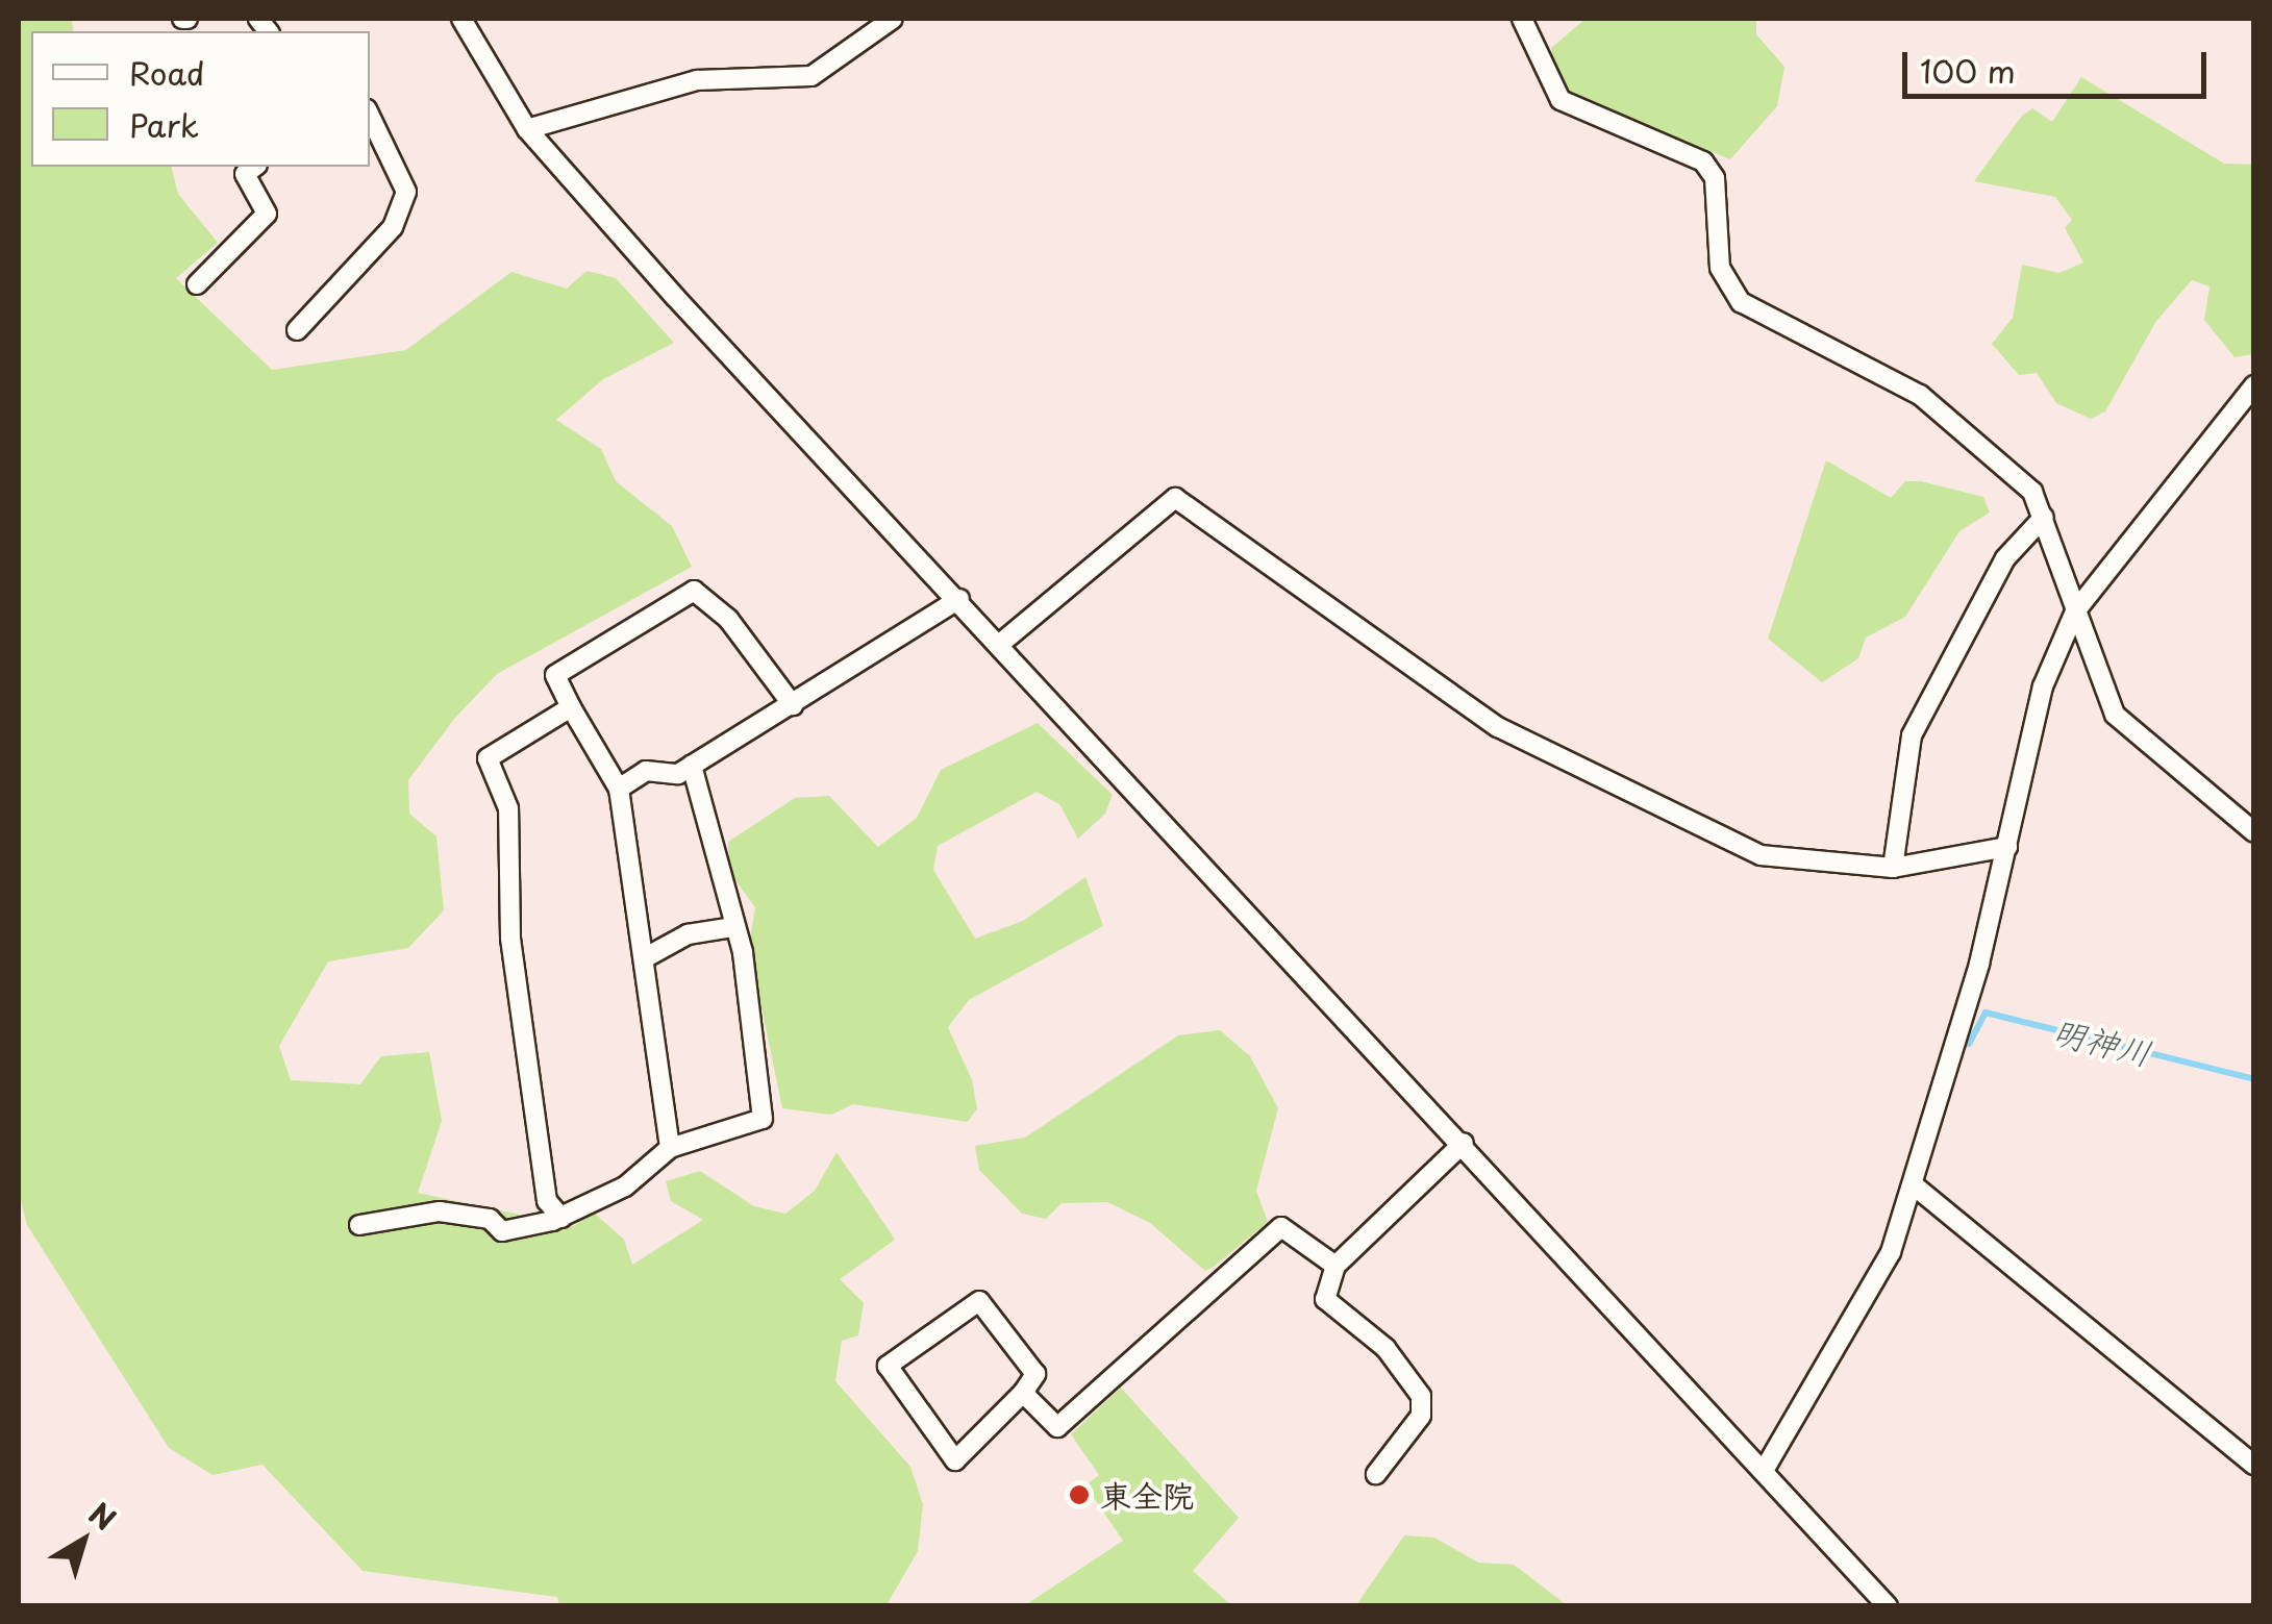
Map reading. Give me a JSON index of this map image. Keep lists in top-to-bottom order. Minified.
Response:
{"water":["明神川"],"places":["東全院"],"legend":["Road","Park"],"scale_bar":"100 m","north":"top right"}
